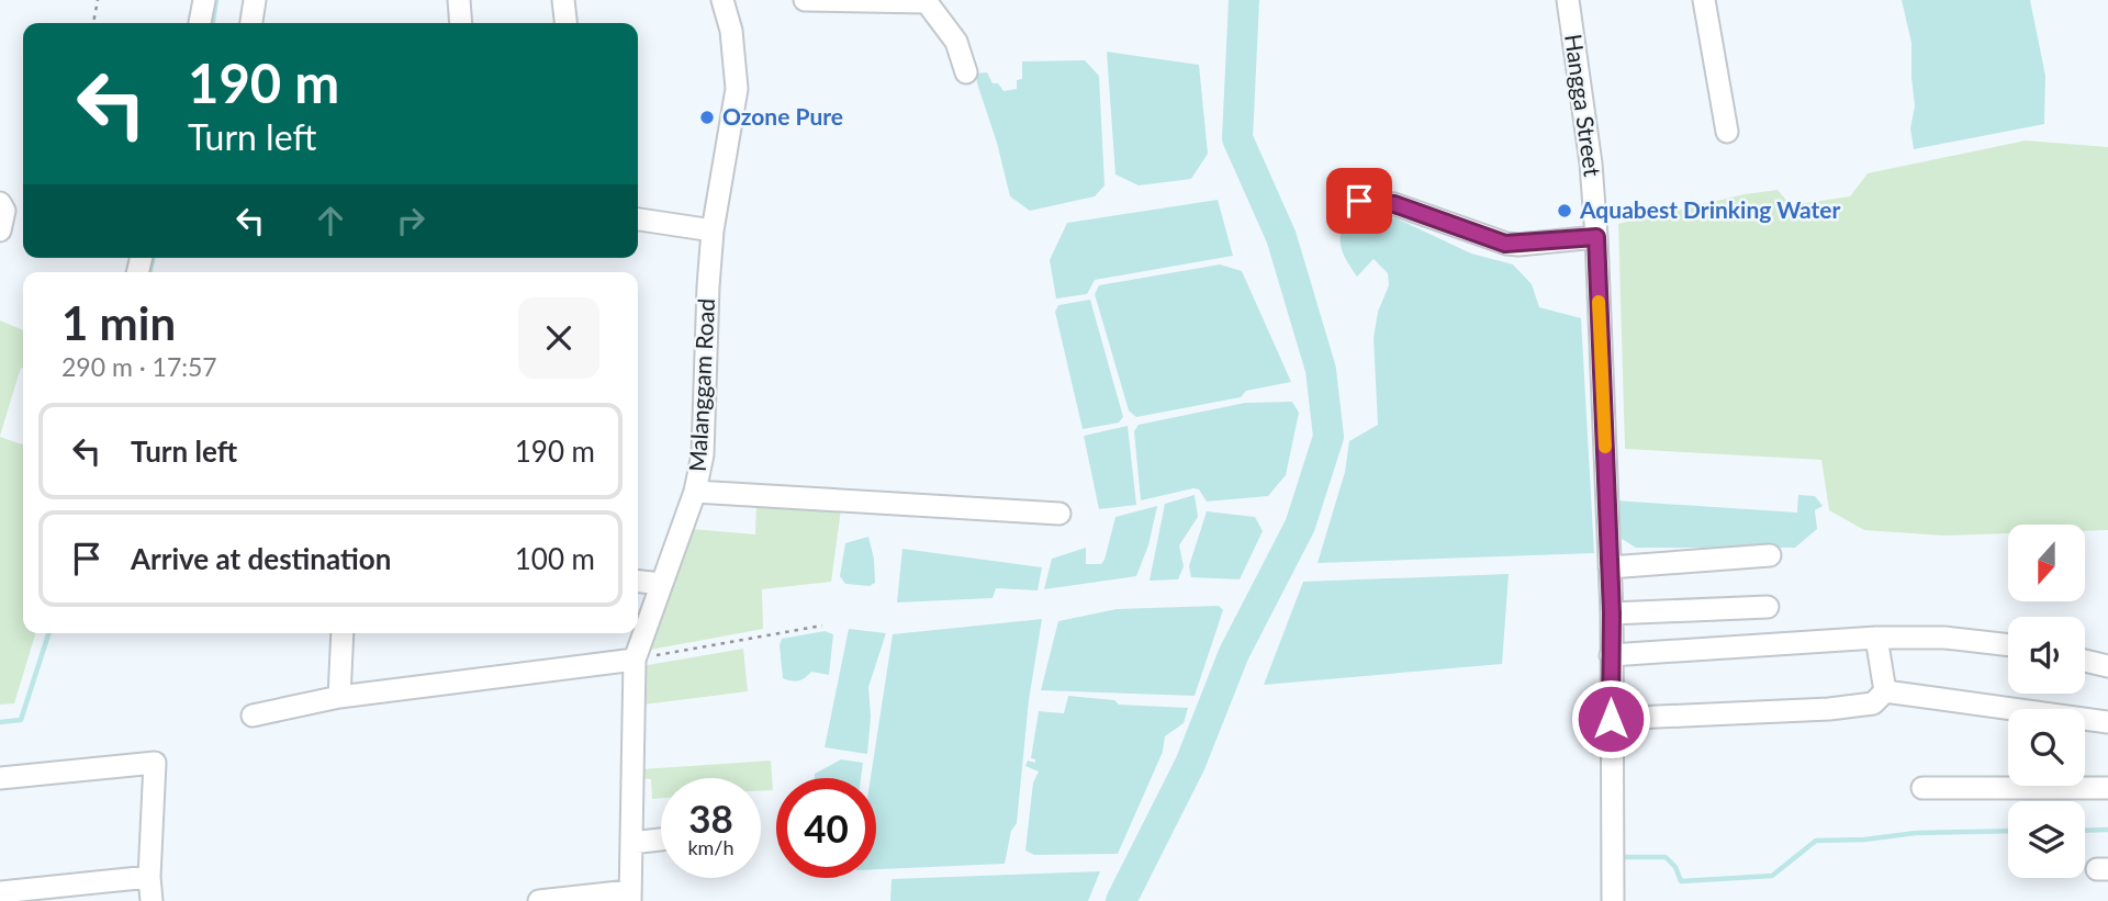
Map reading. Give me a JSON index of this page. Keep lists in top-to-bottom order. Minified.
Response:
{"streets":{"street":["Hangga Street","Malanggam Road"]},"places":["Ozone Pure","Aquabest Drinking Water"],"north":"bottom","page":{"turn":["190 m","Turn left"],"heading":["1 min","290 m · 17:57"],"list":[{"name":"Turn left","value":"190 m"},{"name":"Arrive at destination","value":"100 m"}],"speed":"38 km/h","limit":"40"}}
